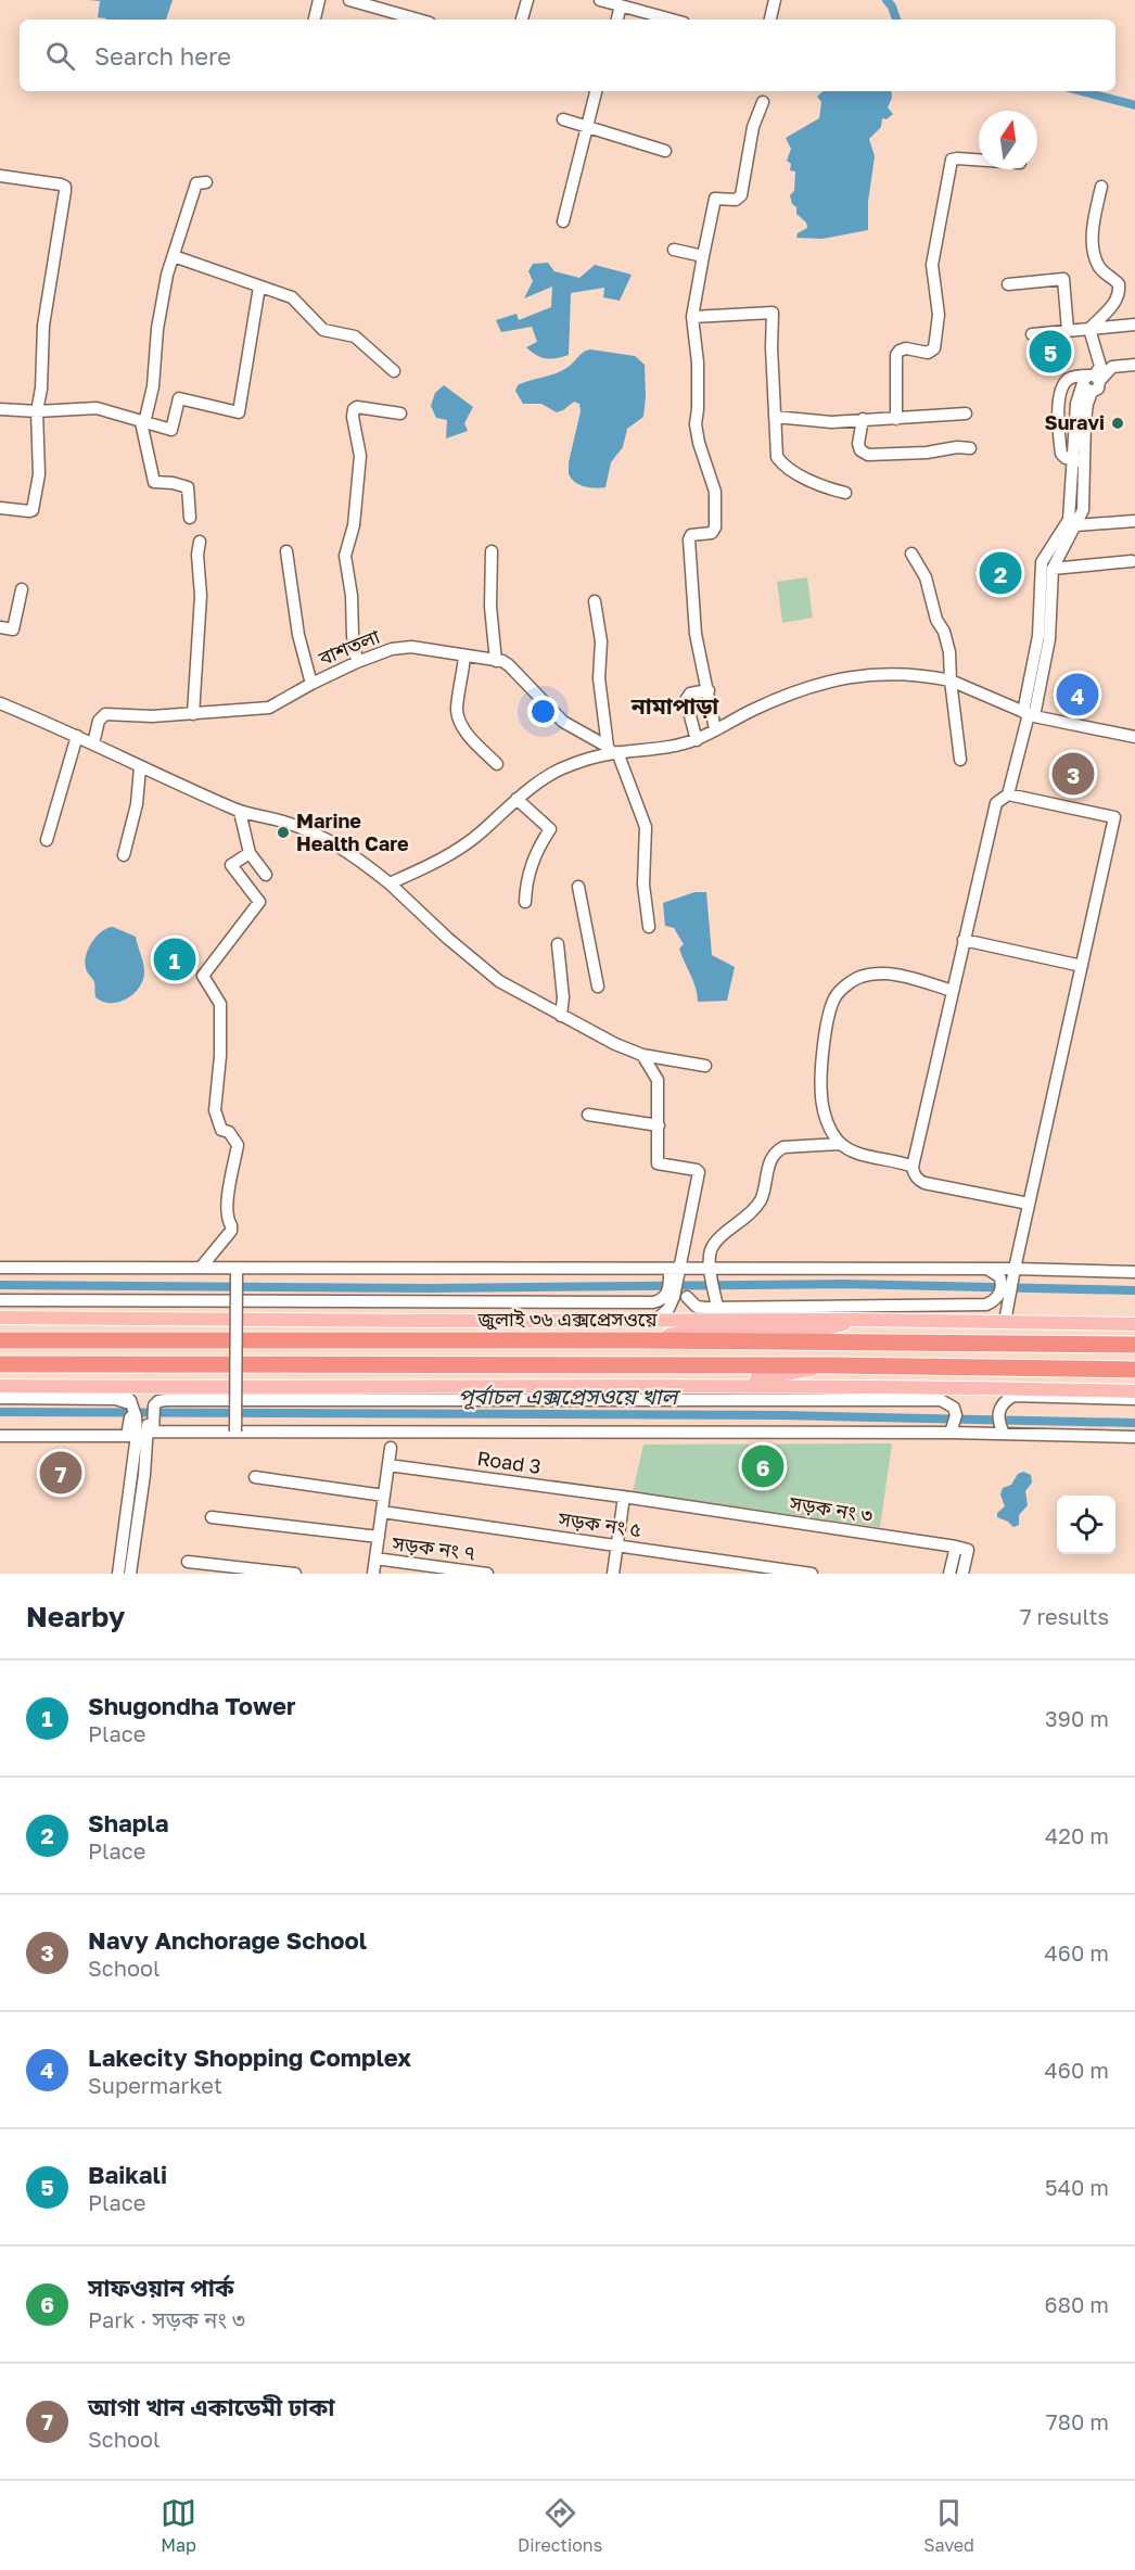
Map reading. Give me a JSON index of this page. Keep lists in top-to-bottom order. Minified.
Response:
{"streets":{"highway":["জুলাই ৩৬ এক্সপ্রেসওয়ে"],"street":["বাশতলা","Road 3","সড়ক নং ৩","সড়ক নং ৫","সড়ক নং ৭"]},"crossings":[["Road 3","সড়ক নং ৩"]],"districts":["নামাপাড়া"],"water":["পূর্বাচল এক্সপ্রেসওয়ে খাল"],"places":["Suravi","Marine Health Care"],"north":"top","page":{"search":"Search here","pins":["5","2","4","3","1","6","7"],"heading":["Nearby","7 results"],"list":[{"mark":"1","name":"Shugondha Tower","note":"Place","value":"390 m"},{"mark":"2","name":"Shapla","note":"Place","value":"420 m"},{"mark":"3","name":"Navy Anchorage School","note":"School","value":"460 m"},{"mark":"4","name":"Lakecity Shopping Complex","note":"Supermarket","value":"460 m"},{"mark":"5","name":"Baikali","note":"Place","value":"540 m"},{"mark":"6","name":"সাফওয়ান পার্ক","note":"Park · সড়ক নং ৩","value":"680 m"},{"mark":"7","name":"আগা খান একাডেমী ঢাকা","note":"School","value":"780 m"}],"nav":["Map","Directions","Saved"]}}
